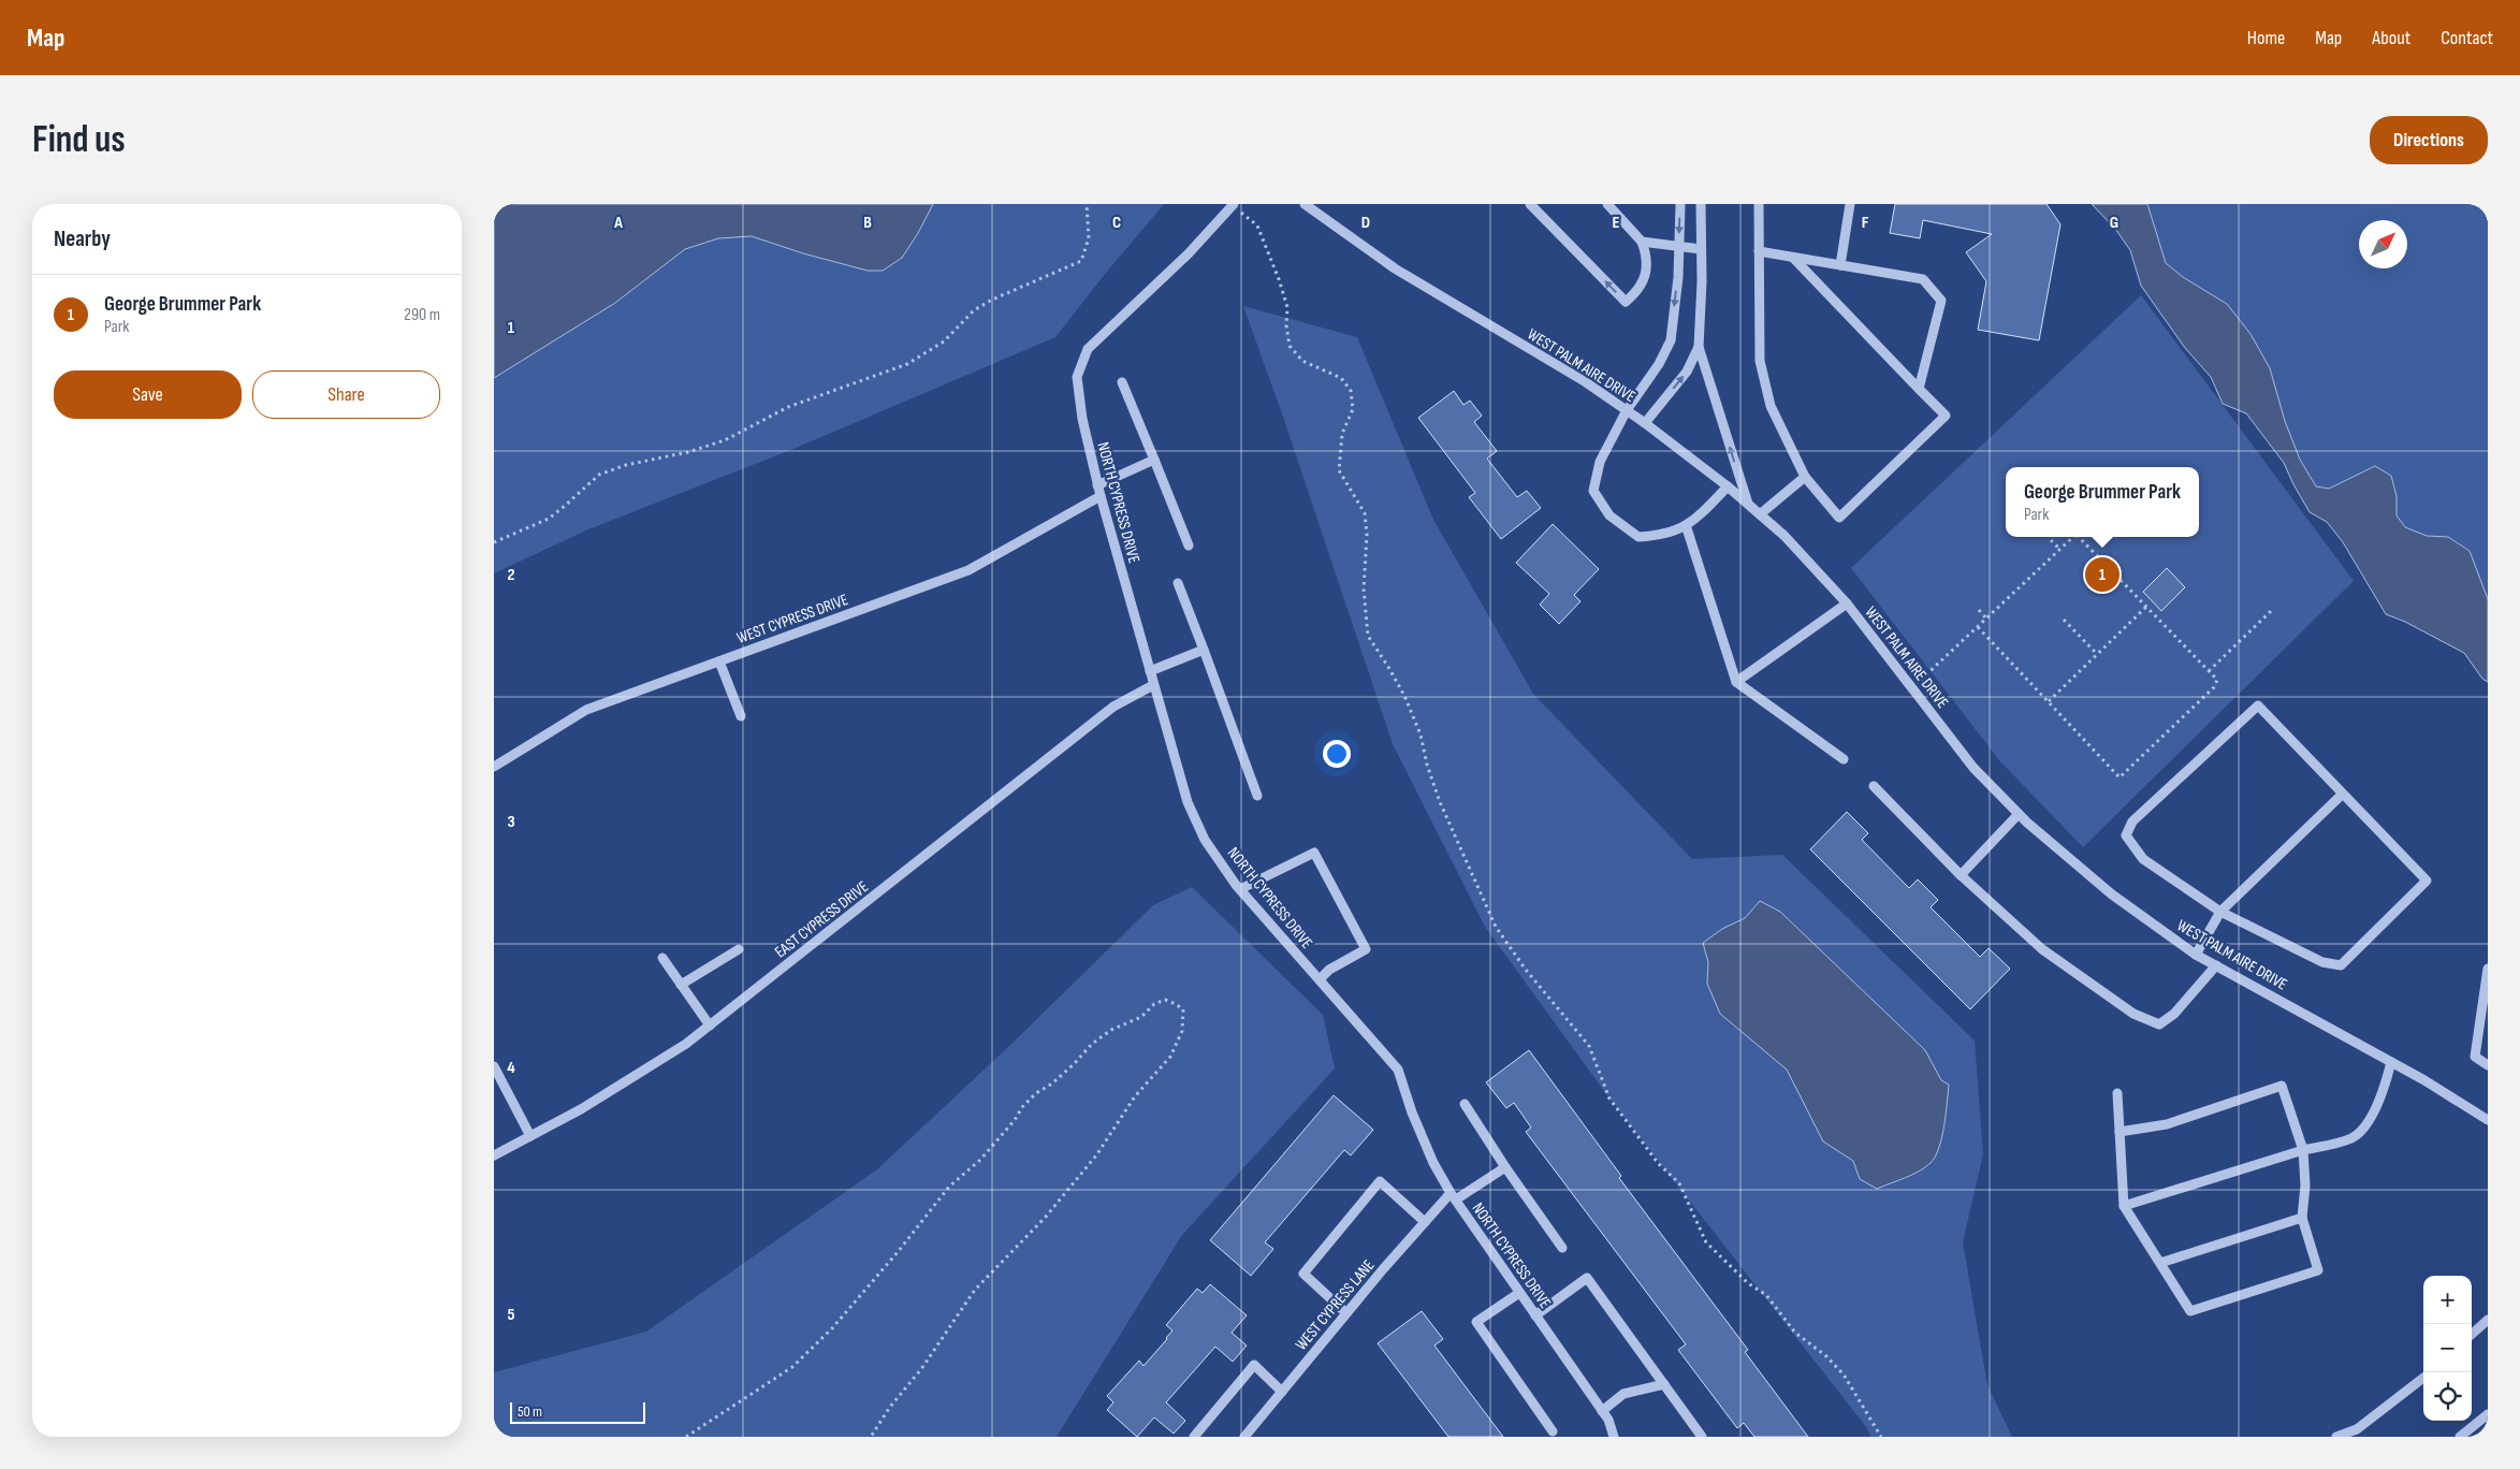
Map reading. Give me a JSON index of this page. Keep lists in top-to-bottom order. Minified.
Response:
{"streets":{"street":["WEST PALM AIRE DRIVE","NORTH CYPRESS DRIVE","WEST CYPRESS DRIVE","EAST CYPRESS DRIVE","WEST CYPRESS LANE"]},"crossings":[["NORTH CYPRESS DRIVE","WEST CYPRESS DRIVE"],["NORTH CYPRESS DRIVE","EAST CYPRESS DRIVE"],["NORTH CYPRESS DRIVE","WEST CYPRESS LANE"]],"scale_bar":"50 m","north":"top right","page":{"header":"Map","nav":["Home","Map","About","Contact"],"buttons":["Directions",["Save","Share"]],"title":"Find us","heading":"Nearby","list":[{"mark":"1","name":"George Brummer Park","note":"Park","value":"290 m"}],"popup":["George Brummer Park","Park"],"pins":"1","map_buttons":["+","−"],"scale":"50 m"},"grid":{"columns":["A","B","C","D","E","F","G"],"rows":["1","2","3","4","5"]}}
